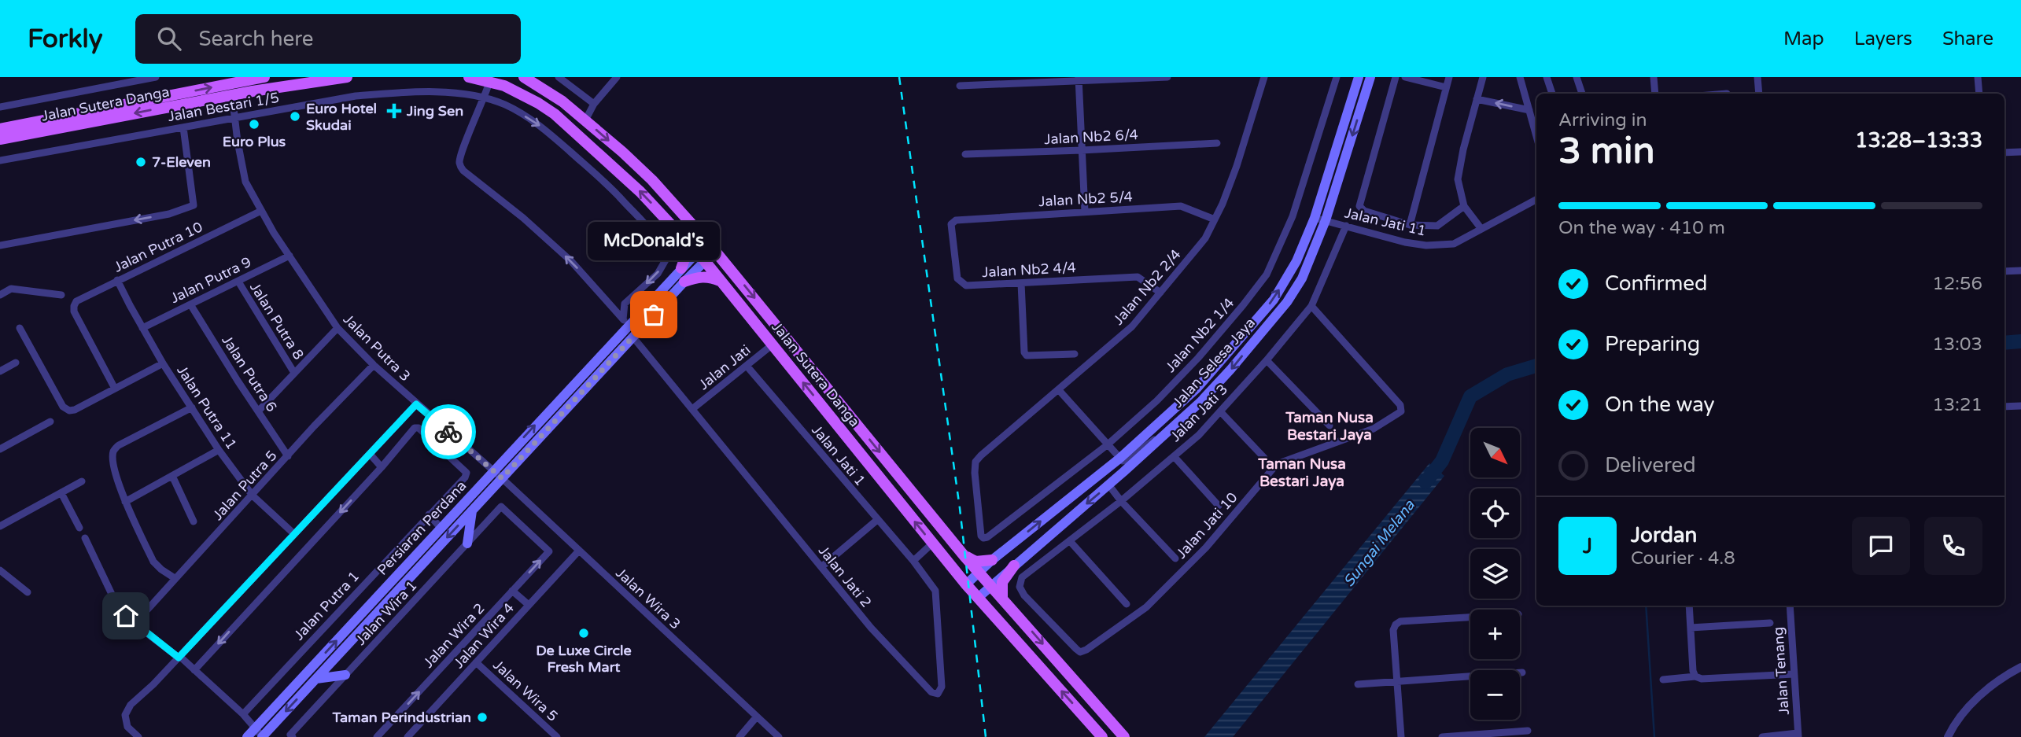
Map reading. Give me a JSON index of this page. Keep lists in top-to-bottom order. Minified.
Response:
{"streets":{"main road":["Jalan Sutera Danga","Jalan Selesa Jaya","Persiaran Perdana"],"street":["Jalan Bestari 1/5","Jalan Nb2 6/4","Jalan Nb2 5/4","Jalan Jati 11","Jalan Putra 10","Jalan Nb2 4/4","Jalan Putra 9","Jalan Nb2 2/4","Jalan Putra 8","Jalan Nb2 1/4","Jalan Putra 3","Jalan Jati","Jalan Putra 6","Jalan Putra 11","Jalan Jati 3","Jalan Jati 1","Jalan Putra 5","Jalan Jati 10","Jalan Jati 2","Jalan Wira 3","Jalan Putra 1","Jalan Wira 1","Jalan Wira 2","Jalan Wira 4","Jalan Tenang","Jalan Wira 5"]},"crossings":[["Jalan Sutera Danga","Jalan Putra 3"],["Jalan Sutera Danga","Jalan Selesa Jaya"],["Jalan Sutera Danga","Jalan Jati"],["Jalan Sutera Danga","Persiaran Perdana"],["Jalan Bestari 1/5","Jalan Putra 3"],["Jalan Nb2 5/4","Jalan Nb2 4/4"],["Jalan Nb2 5/4","Jalan Nb2 2/4"],["Jalan Jati 11","Jalan Selesa Jaya"],["Jalan Jati 11","Jalan Jati 3"],["Jalan Putra 10","Jalan Putra 3"],["Jalan Putra 10","Jalan Putra 11"],["Jalan Nb2 4/4","Jalan Nb2 2/4"],["Jalan Putra 9","Jalan Putra 8"],["Jalan Putra 9","Jalan Putra 3"],["Jalan Putra 9","Jalan Putra 6"],["Jalan Putra 9","Jalan Putra 11"],["Jalan Nb2 2/4","Jalan Nb2 1/4"],["Jalan Putra 3","Jalan Putra 5"],["Jalan Putra 3","Persiaran Perdana"],["Jalan Putra 3","Jalan Wira 3"],["Jalan Jati","Jalan Jati 1"],["Jalan Jati","Jalan Jati 2"],["Jalan Putra 6","Jalan Putra 5"],["Jalan Putra 11","Jalan Putra 5"],["Jalan Jati 3","Jalan Jati 10"],["Jalan Jati 1","Jalan Jati 2"],["Persiaran Perdana","Jalan Jati 2"],["Persiaran Perdana","Jalan Wira 3"],["Jalan Wira 3","Jalan Wira 4"],["Jalan Wira 1","Jalan Wira 2"],["Jalan Wira 4","Jalan Wira 5"]],"one_way":["Jalan Wira 2"],"districts":["Taman Nusa Bestari Jaya","Taman Nusa Bestari Jaya"],"water":["Sungai Melana"],"places":{"health":["Jing Sen"],"other":["Euro Hotel Skudai","Euro Plus","7-Eleven","McDonald's","De Luxe Circle Fresh Mart","Taman Perindustrian"]},"north":"bottom right","page":{"header":"Forkly","search":"Search here","nav":["Map","Layers","Share"],"heading":["3 min","Arriving in","13:28–13:33"],"panel":["Jordan","Courier · 4.8"],"bar":"On the way · 410 m","bubble":"McDonald's","list":[["Confirmed","12:56"],["Preparing","13:03"],["On the way","13:21"],"Delivered"],"map_buttons":["+","−"],"round":"J"}}
